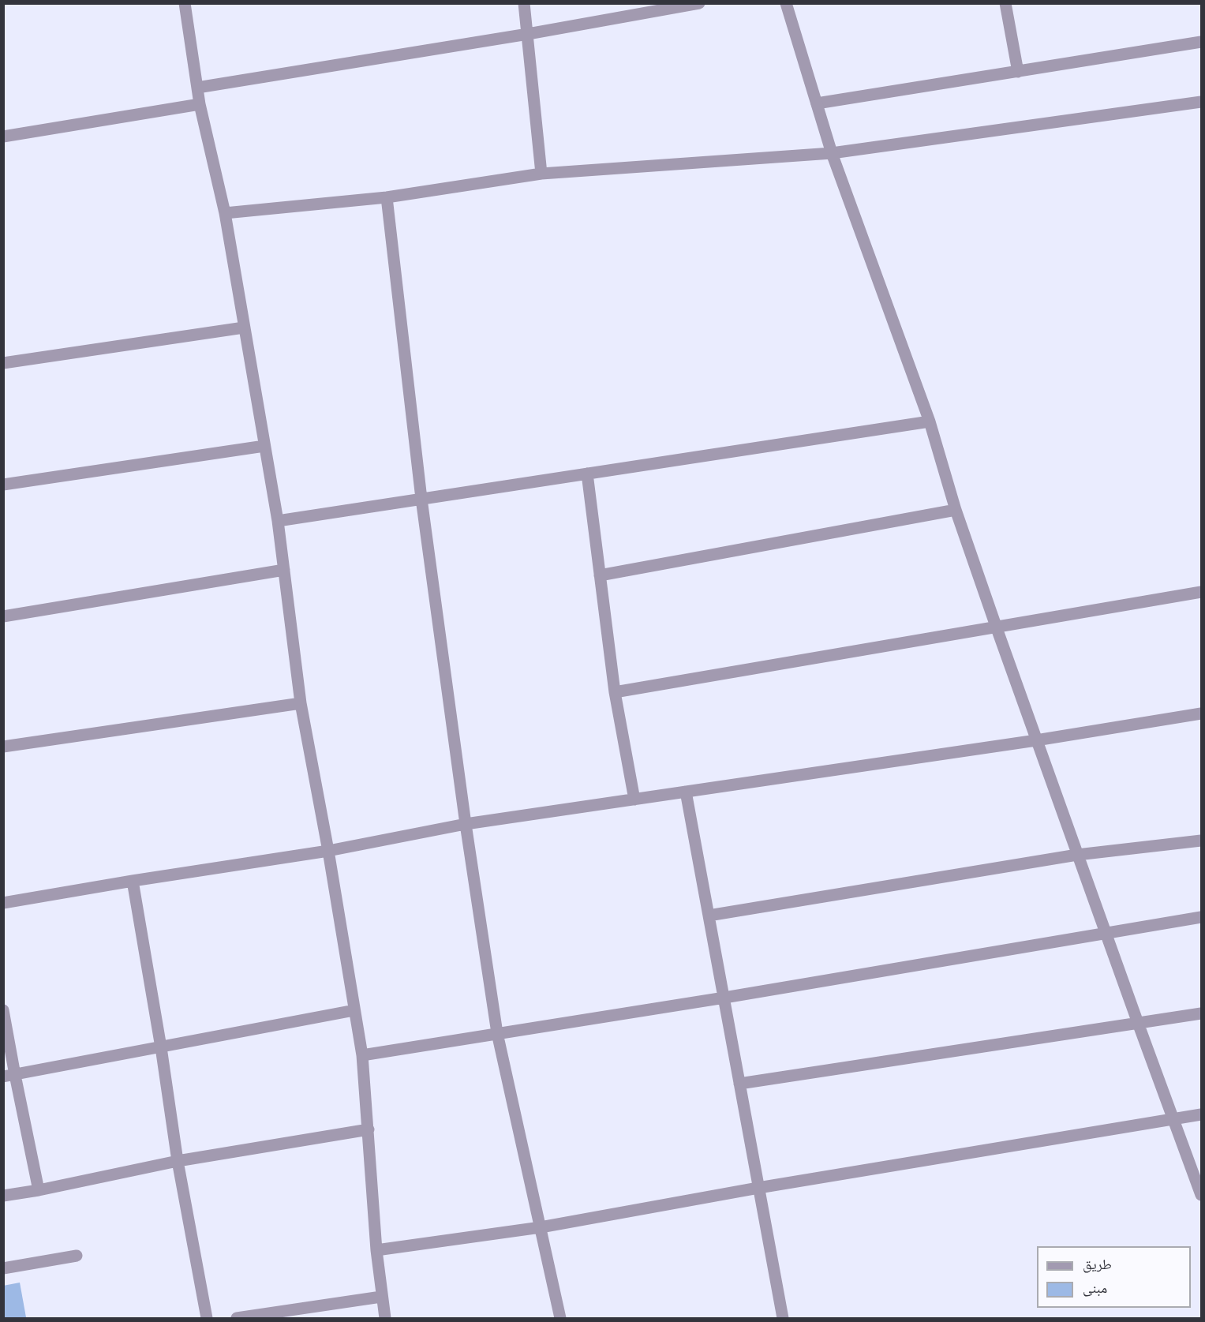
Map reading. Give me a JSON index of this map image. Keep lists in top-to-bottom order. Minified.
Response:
{"legend":["طريق","مبنى"]}
